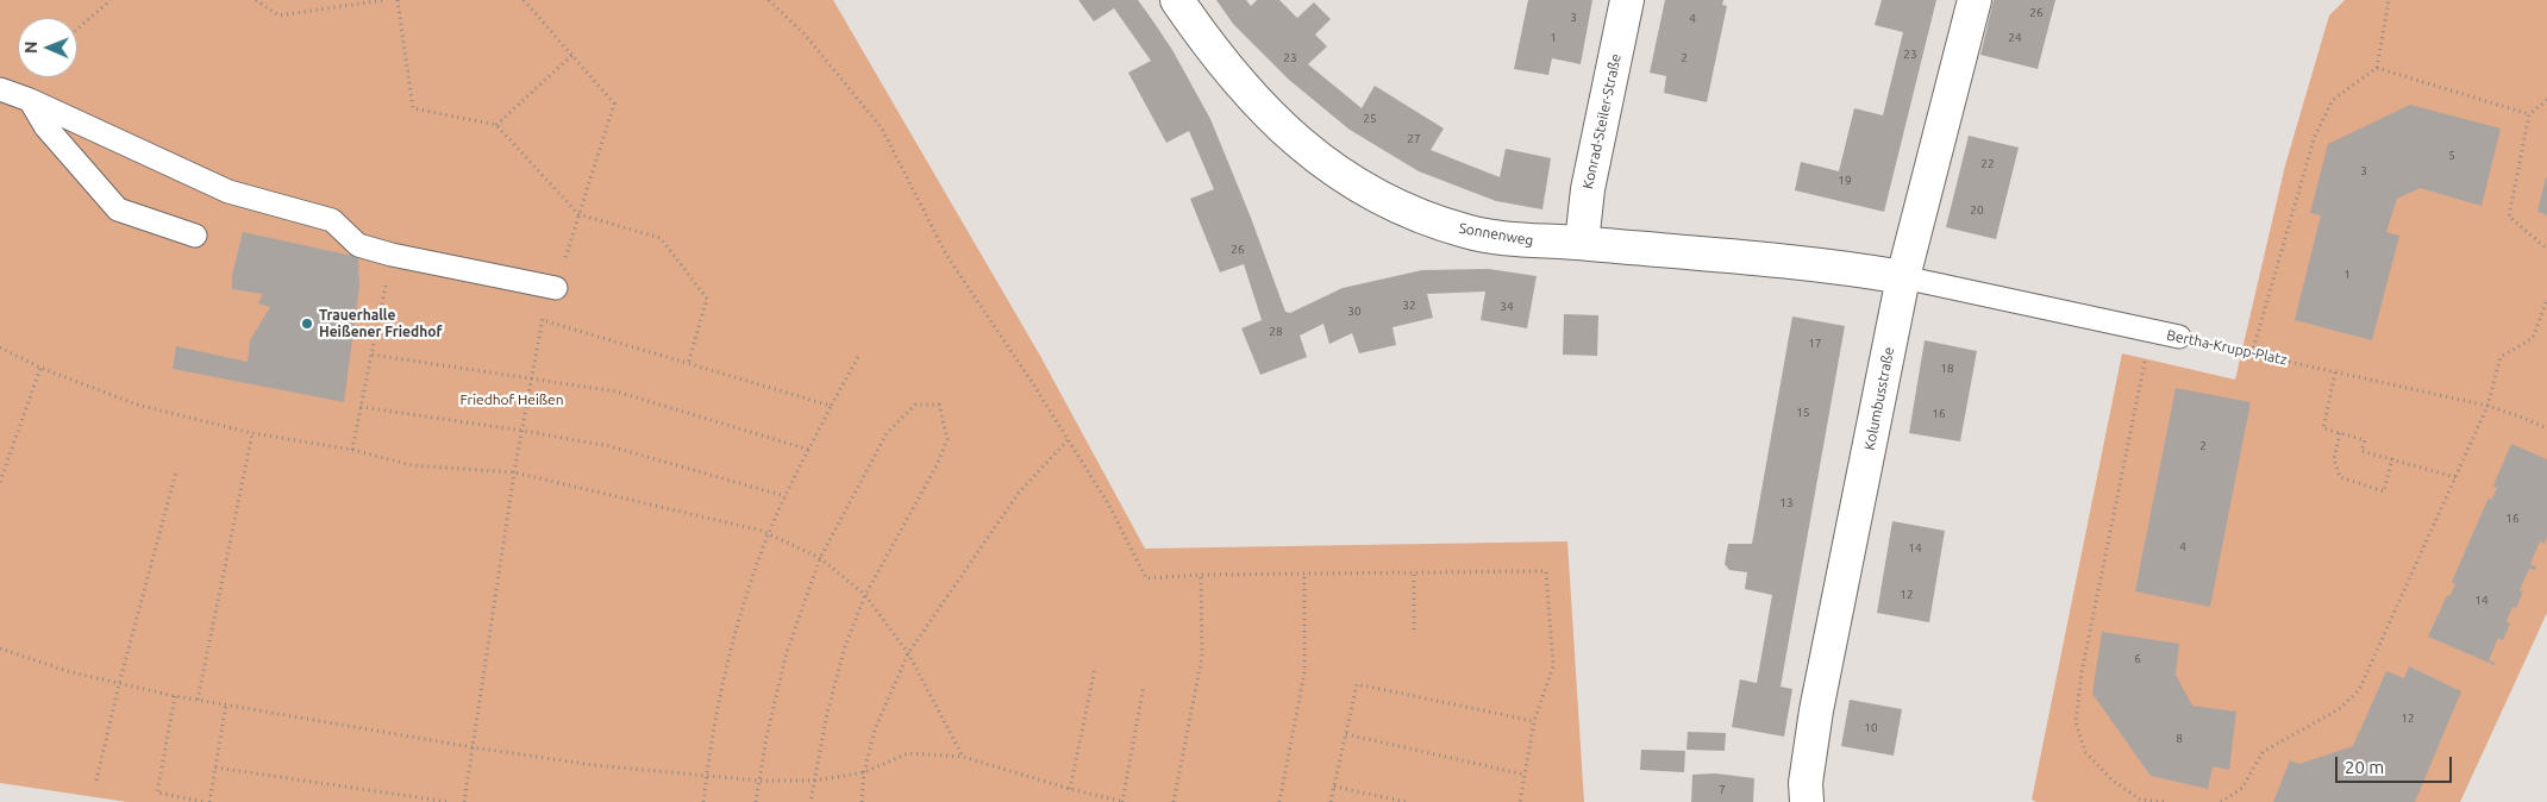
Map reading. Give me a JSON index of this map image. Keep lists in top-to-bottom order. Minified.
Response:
{"streets":{"street":["Konrad-Steiler-Straße","Sonnenweg","Kolumbusstraße"],"lane":["Bertha-Krupp-Platz"]},"crossings":[["Konrad-Steiler-Straße","Sonnenweg"],["Sonnenweg","Bertha-Krupp-Platz"],["Sonnenweg","Kolumbusstraße"],["Bertha-Krupp-Platz","Kolumbusstraße"]],"parks":["Friedhof Heißen"],"places":["Trauerhalle Heißener Friedhof"],"house_numbers":["26","3","4","1","24","23","23","2","25","27","5","22","3","19","20","26","1","32","34","30","28","17","18","15","16","2","13","16","4","14","12","14","6","12","10","8","7"],"scale_bar":"20 m","north":"left"}
